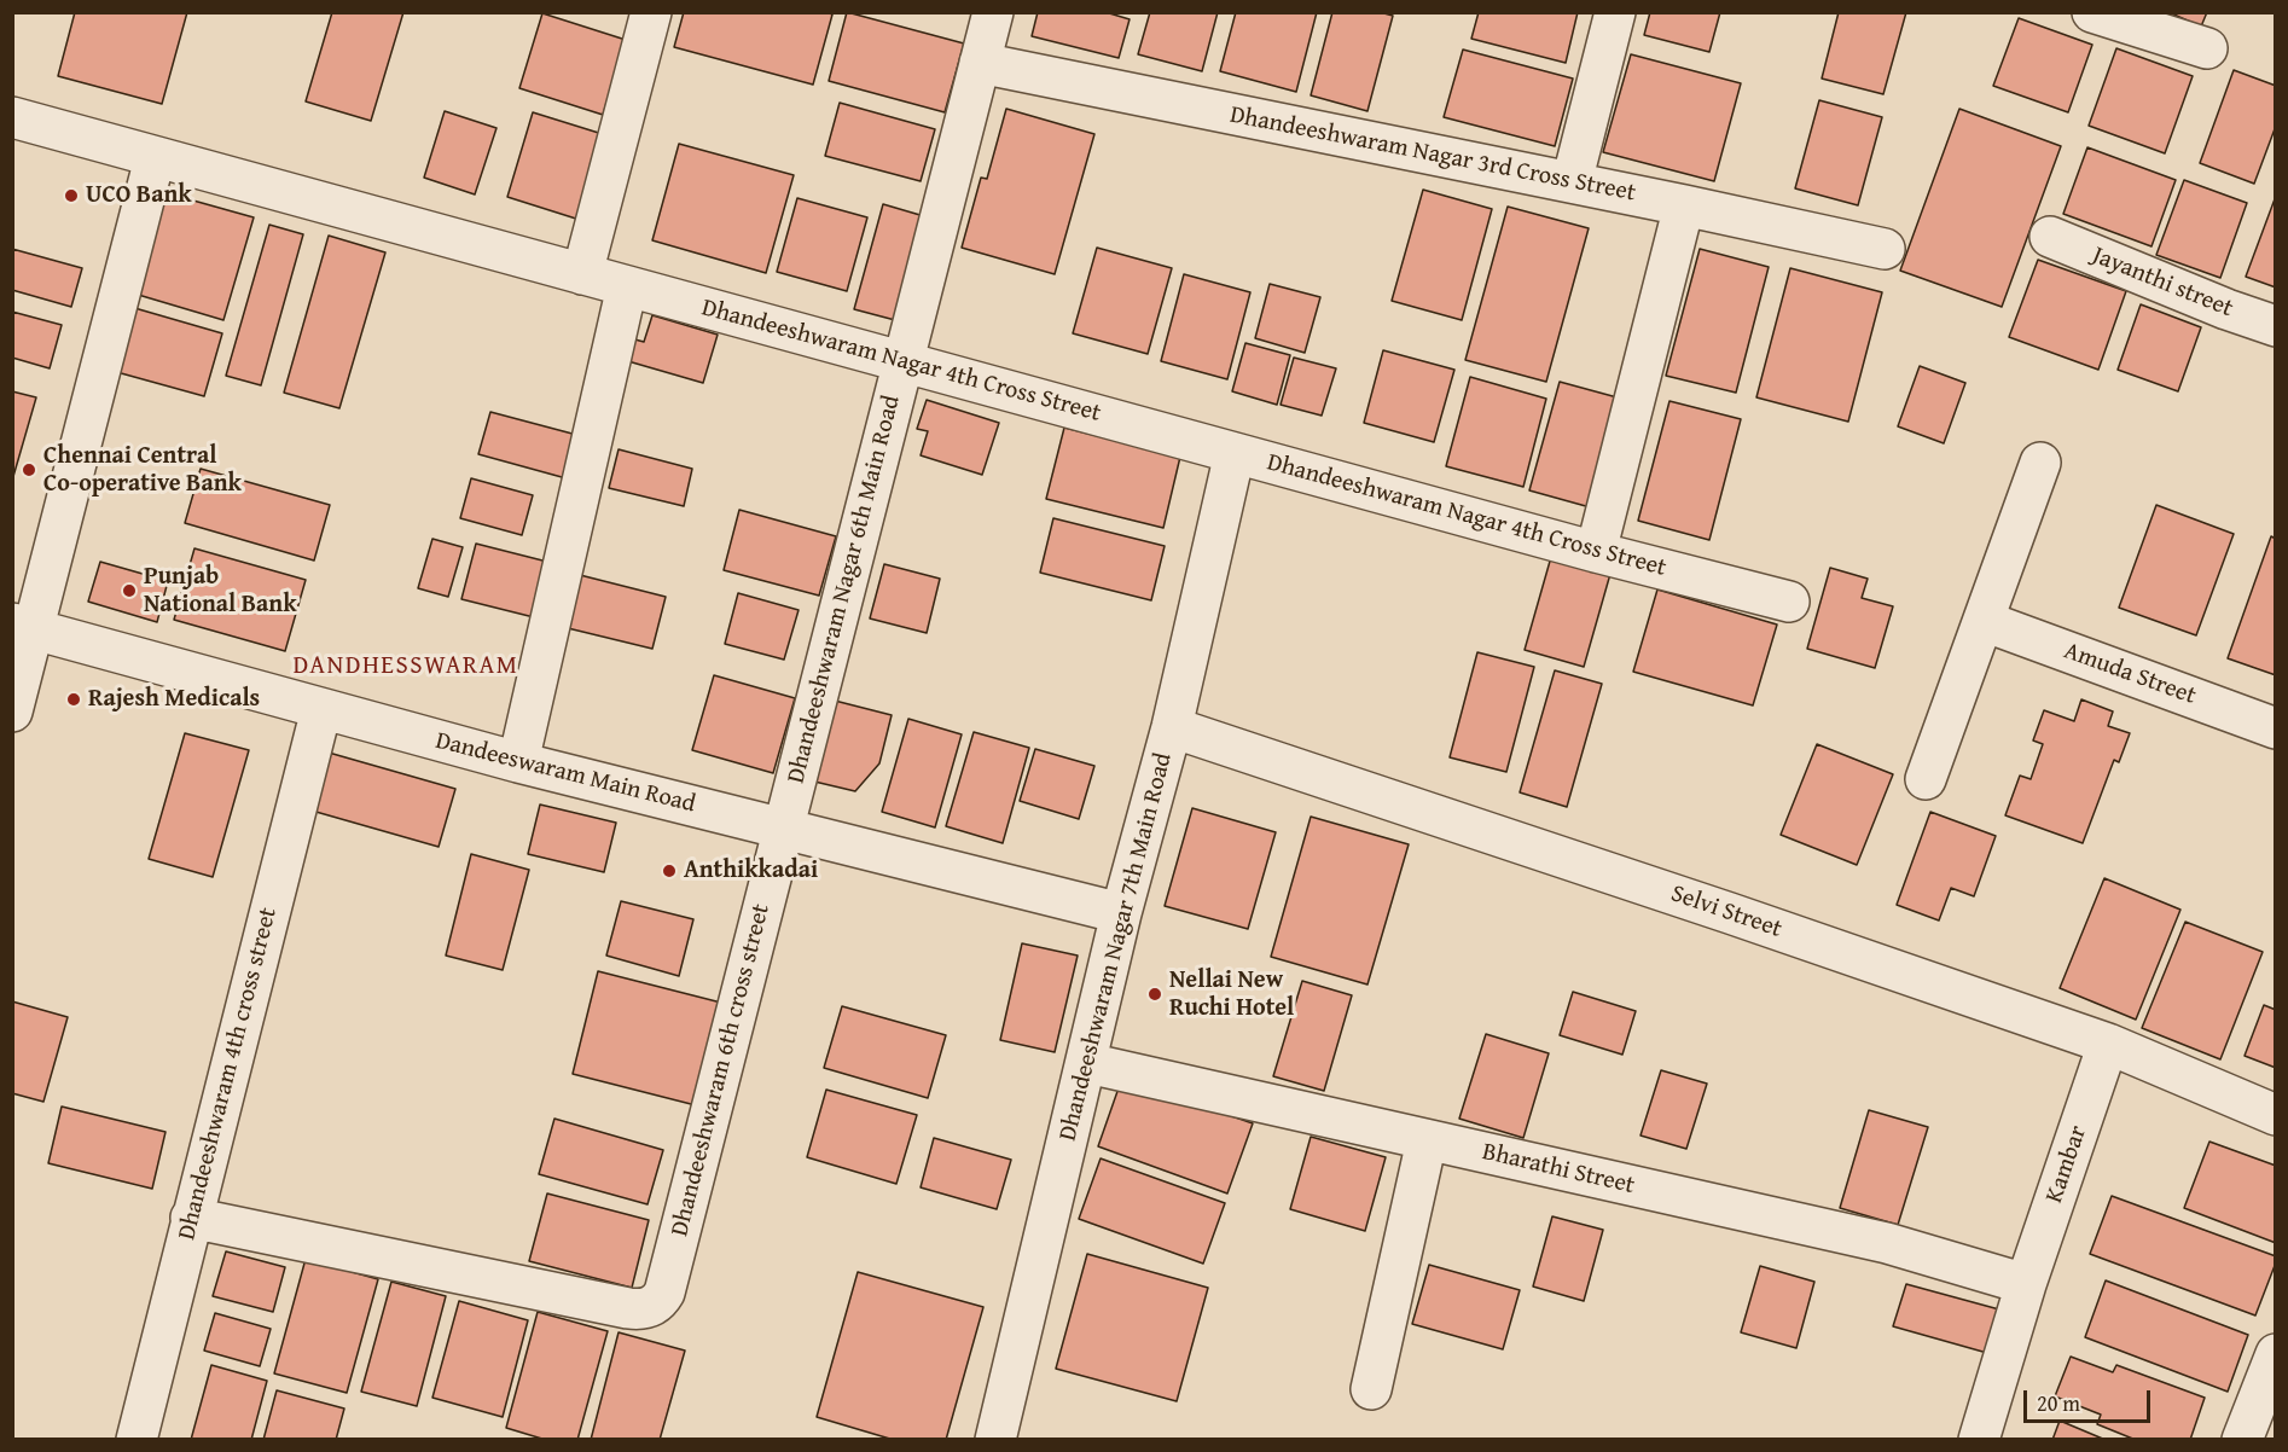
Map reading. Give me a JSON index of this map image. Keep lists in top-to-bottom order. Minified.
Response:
{"streets":{"street":["Dhandeeshwaram Nagar 3rd Cross Street","Jayanthi street","Dhandeeshwaram Nagar 4th Cross Street","Dhandeeshwaram Nagar 6th Main Road","Amuda Street","Dandeeswaram Main Road","Selvi Street","Dhandeeshwaram Nagar 7th Main Road","Dhandeeshwaram 6th cross street","Dhandeeshwaram 4th cross street","Kambar","Bharathi Street"]},"crossings":[["Dhandeeshwaram Nagar 3rd Cross Street","Dhandeeshwaram Nagar 6th Main Road"],["Dhandeeshwaram Nagar 4th Cross Street","Dhandeeshwaram Nagar 6th Main Road"],["Dhandeeshwaram Nagar 4th Cross Street","Dhandeeshwaram Nagar 7th Main Road"],["Dhandeeshwaram Nagar 6th Main Road","Dandeeswaram Main Road"],["Dhandeeshwaram Nagar 6th Main Road","Dhandeeshwaram 6th cross street"],["Dandeeswaram Main Road","Dhandeeshwaram Nagar 7th Main Road"],["Dandeeswaram Main Road","Dhandeeshwaram 6th cross street"],["Dandeeswaram Main Road","Dhandeeshwaram 4th cross street"],["Selvi Street","Dhandeeshwaram Nagar 7th Main Road"],["Selvi Street","Kambar"],["Dhandeeshwaram Nagar 7th Main Road","Bharathi Street"],["Dhandeeshwaram 6th cross street","Dhandeeshwaram 4th cross street"],["Kambar","Bharathi Street"]],"districts":["DANDHESSWARAM"],"places":["UCO Bank","Chennai Central Co-operative Bank","Punjab National Bank","Rajesh Medicals","Anthikkadai","Nellai New Ruchi Hotel"],"scale_bar":"20 m"}
